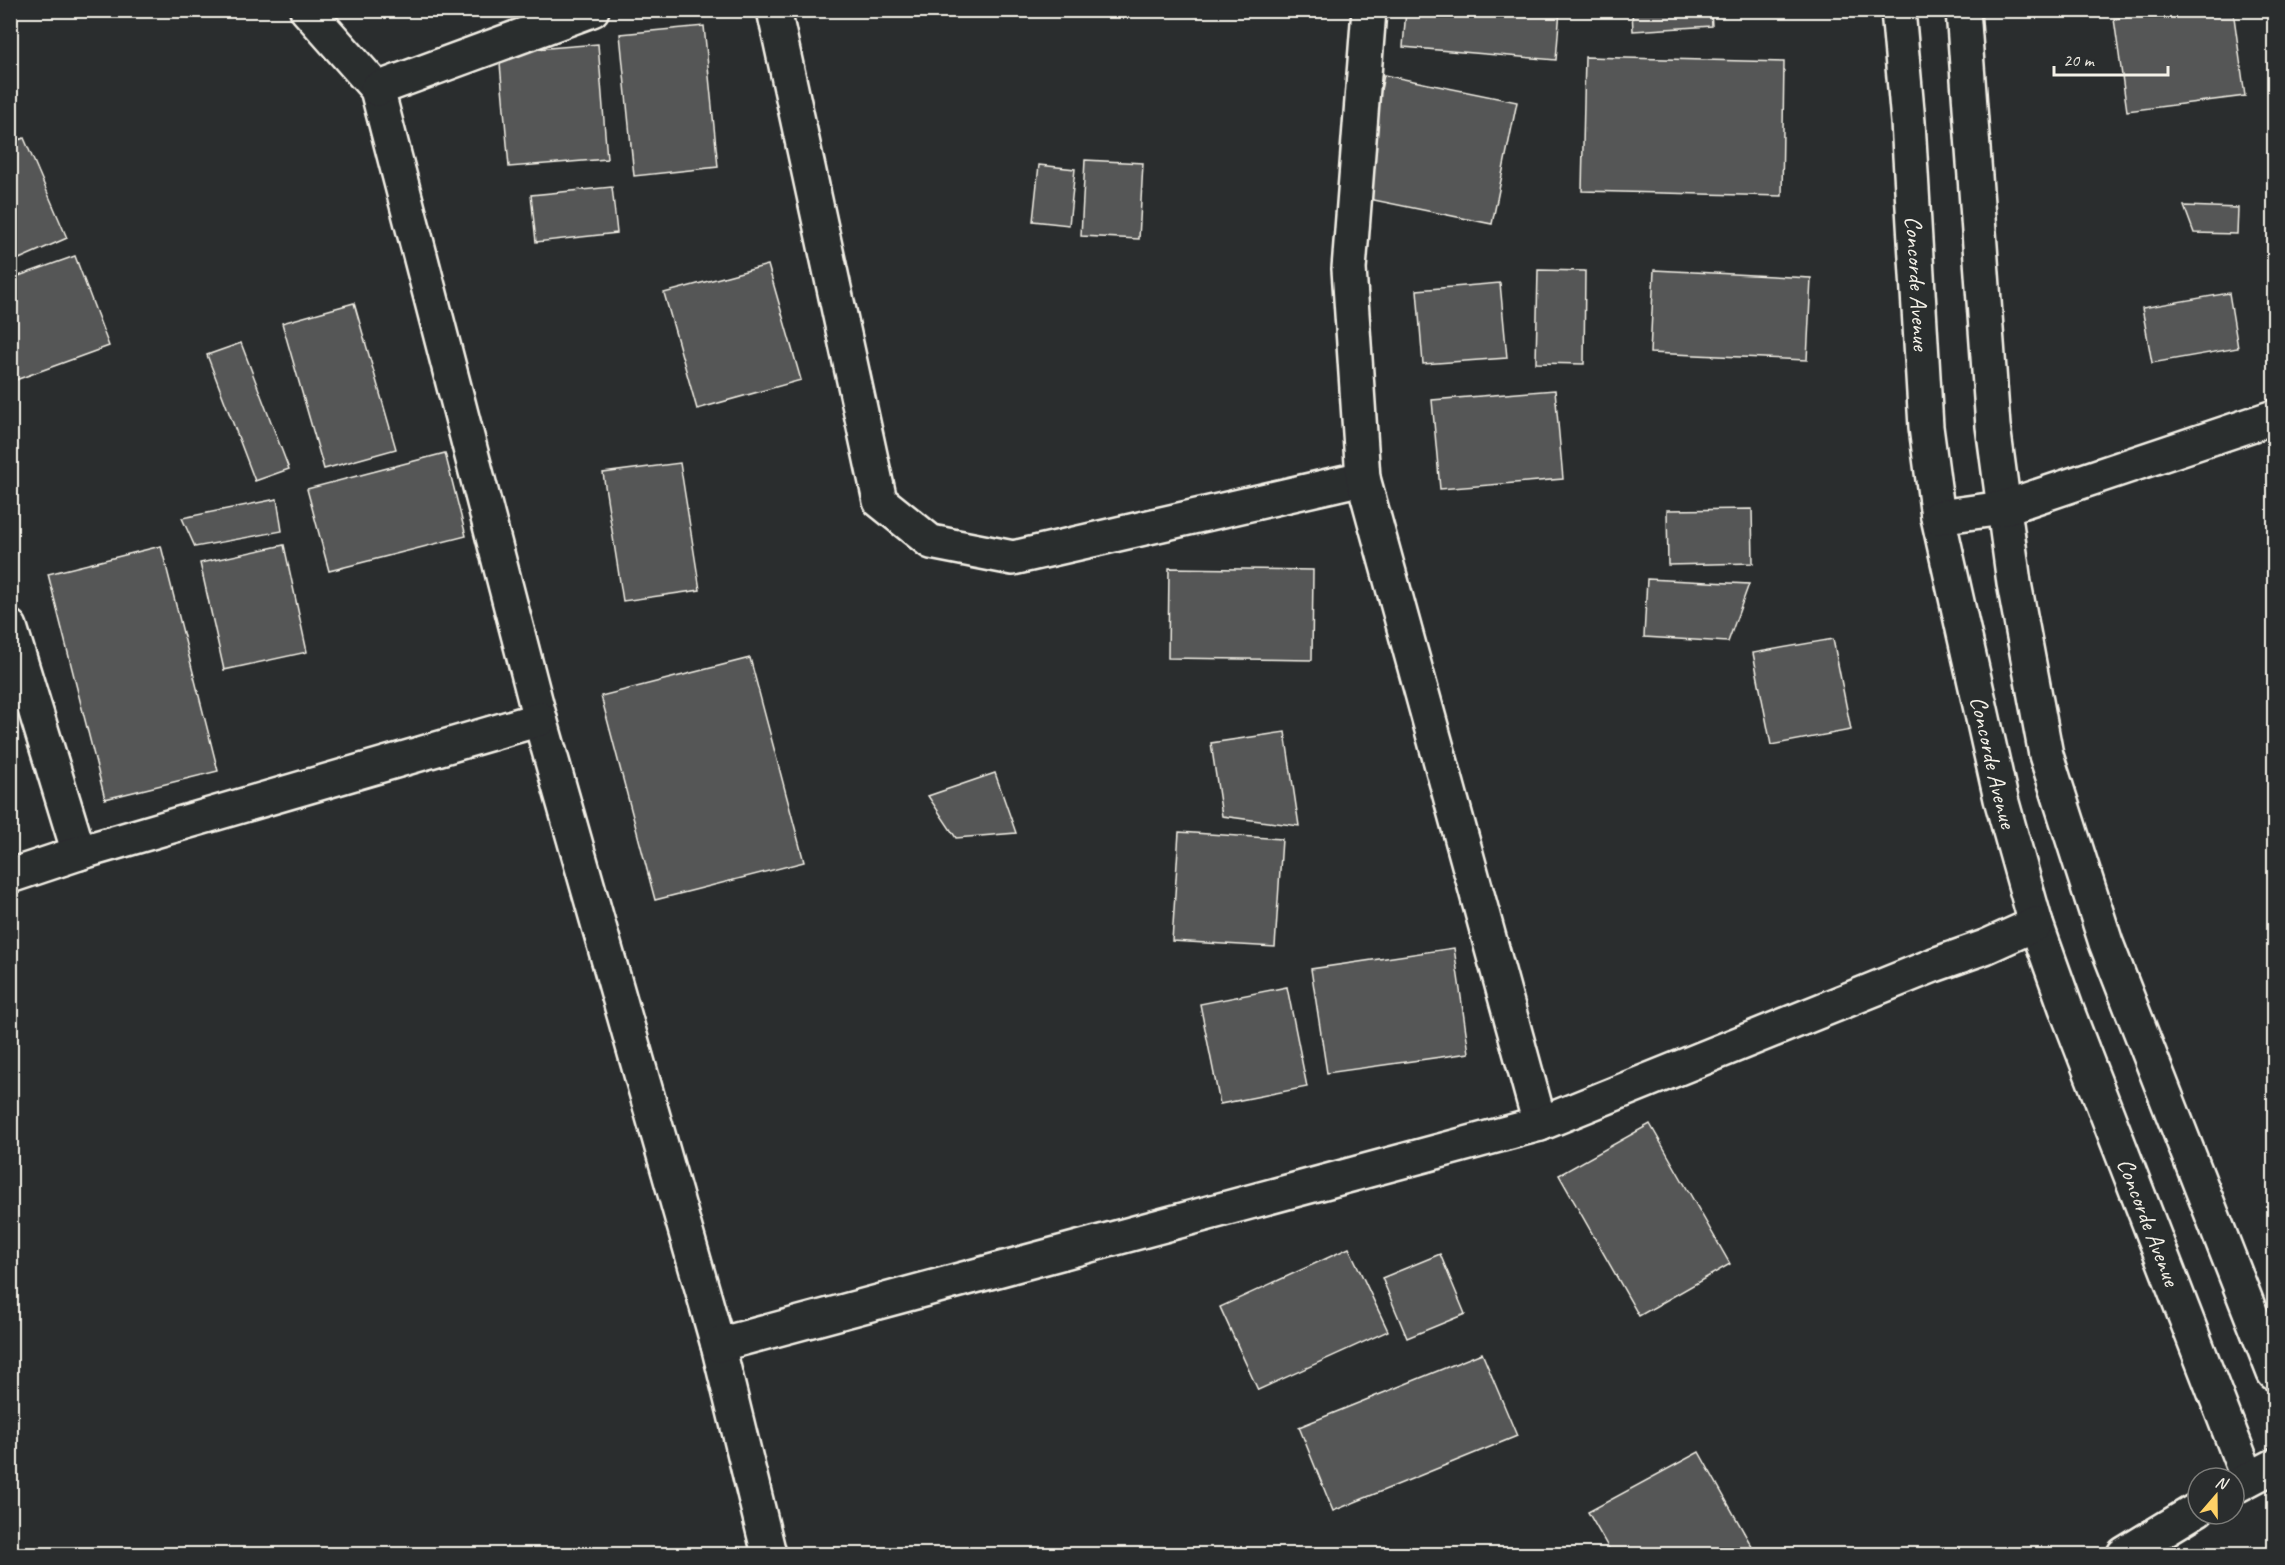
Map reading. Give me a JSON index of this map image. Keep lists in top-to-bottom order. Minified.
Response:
{"streets":{"street":["Concorde Avenue"]},"scale_bar":"20 m","north":"top"}
